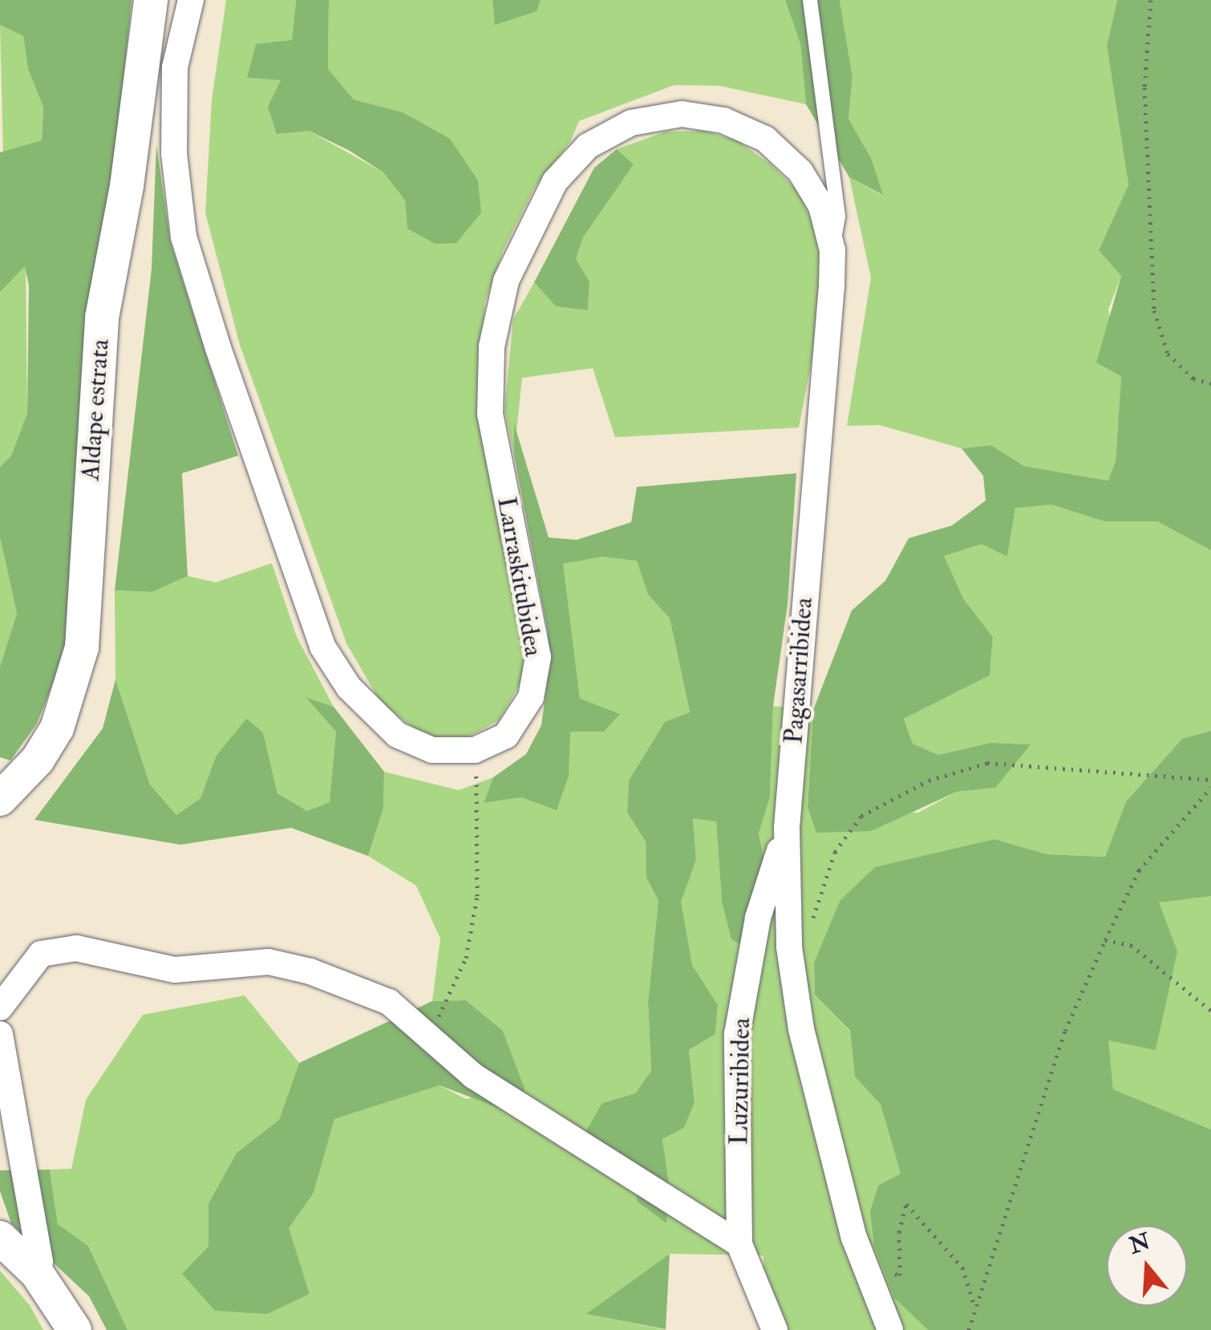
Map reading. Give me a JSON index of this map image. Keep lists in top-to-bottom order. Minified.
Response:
{"streets":{"street":["Aldape estrata","Larraskitubidea","Pagasarribidea","Luzuribidea"]},"crossings":[["Larraskitubidea","Pagasarribidea"],["Pagasarribidea","Luzuribidea"]],"north":"top"}
